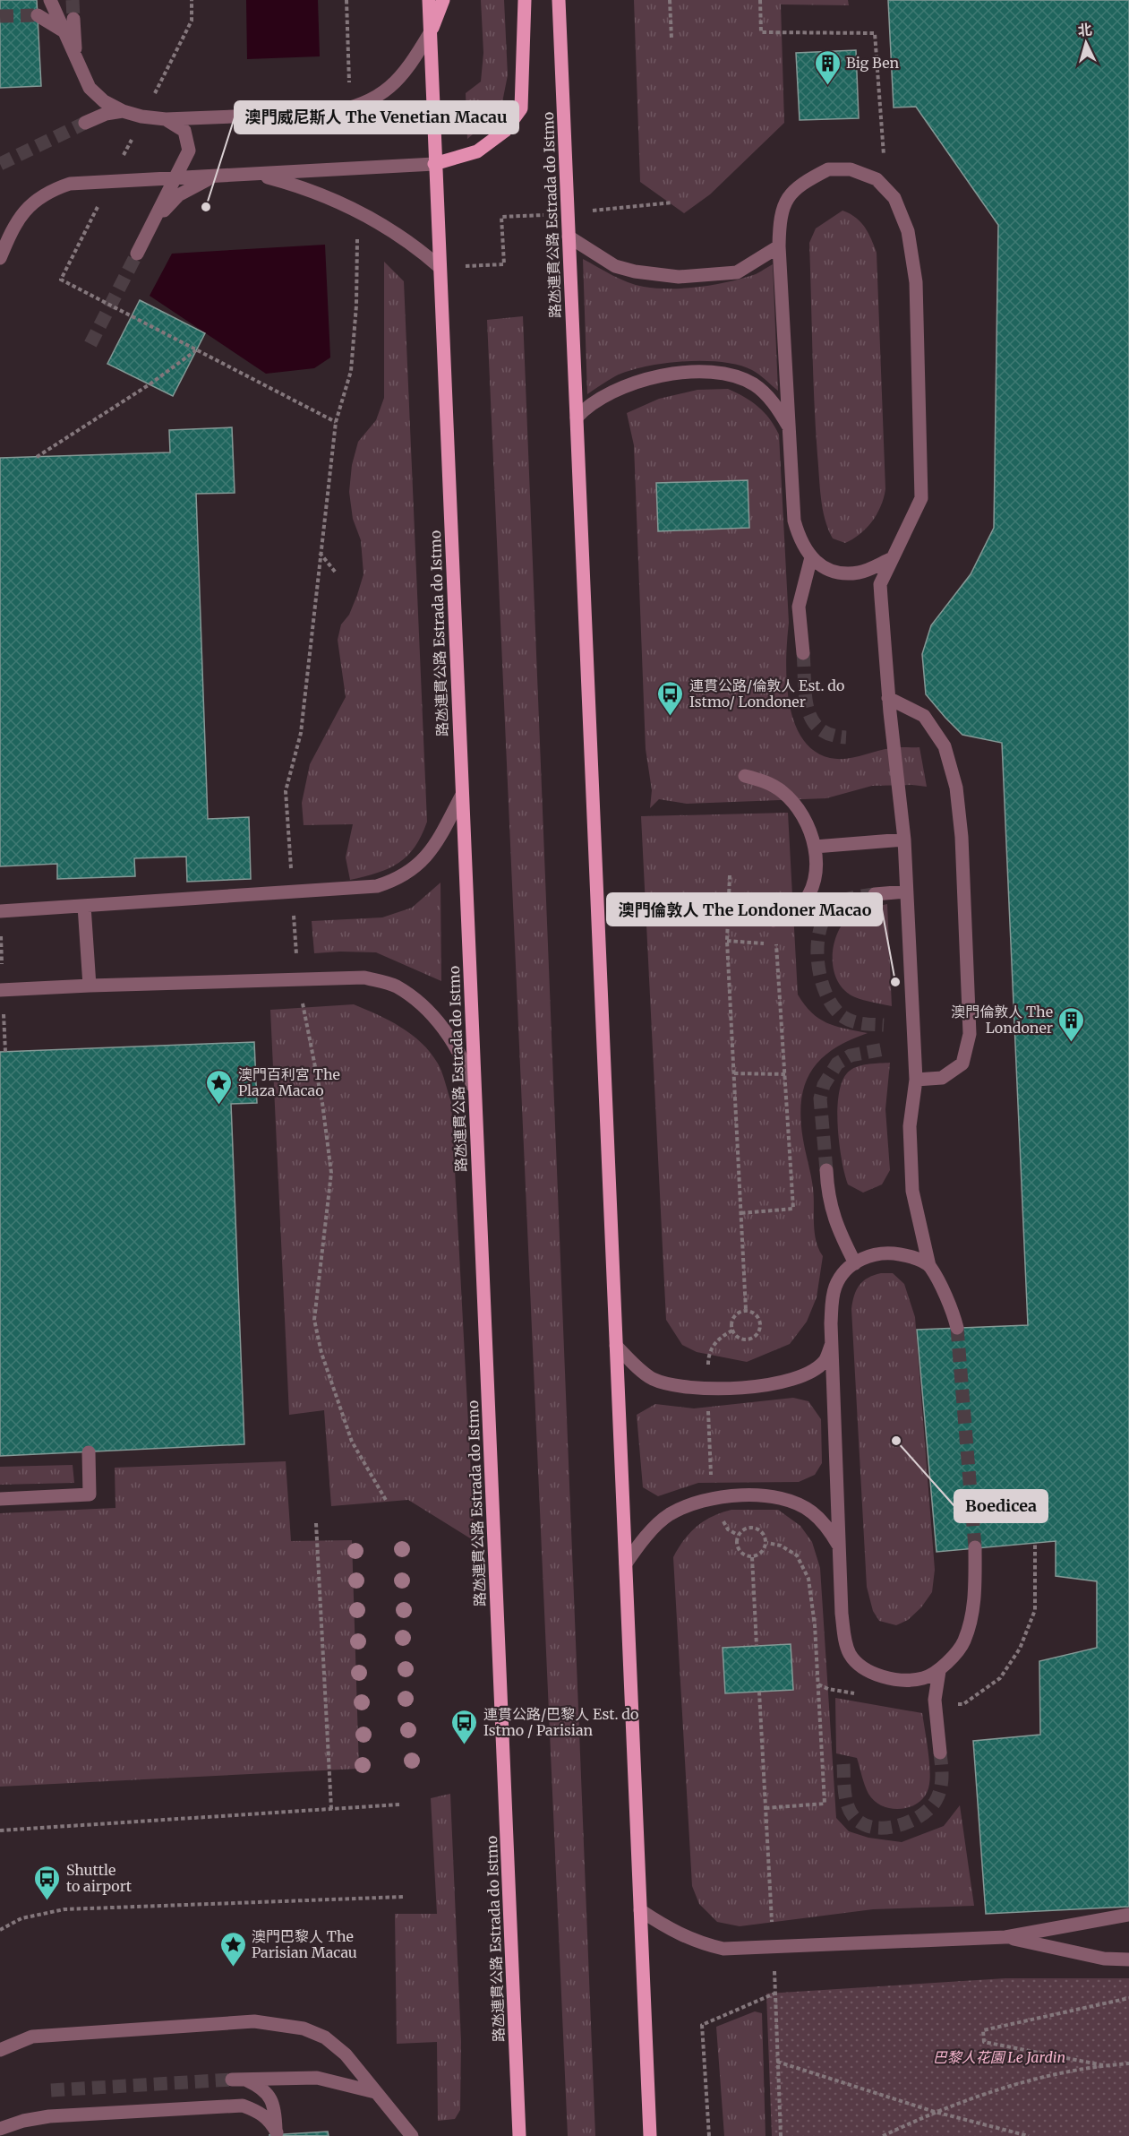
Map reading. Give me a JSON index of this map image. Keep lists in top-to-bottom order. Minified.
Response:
{"streets":{"main road":["路氹連貫公路 Estrada do Istmo"]},"parks":["巴黎人花園 Le Jardin"],"places":{"building":["Big Ben","澳門倫敦人 The Londoner"],"other":["澳門威尼斯人 The Venetian Macau","澳門倫敦人 The Londoner Macao","Boedicea"],"bus stop":["連貫公路/倫敦人 Est. do Istmo/ Londoner","連貫公路/巴黎人 Est. do Istmo / Parisian","Shuttle to airport"],"place":["澳門百利宮 The Plaza Macao","澳門巴黎人 The Parisian Macau"]},"north":"top"}
